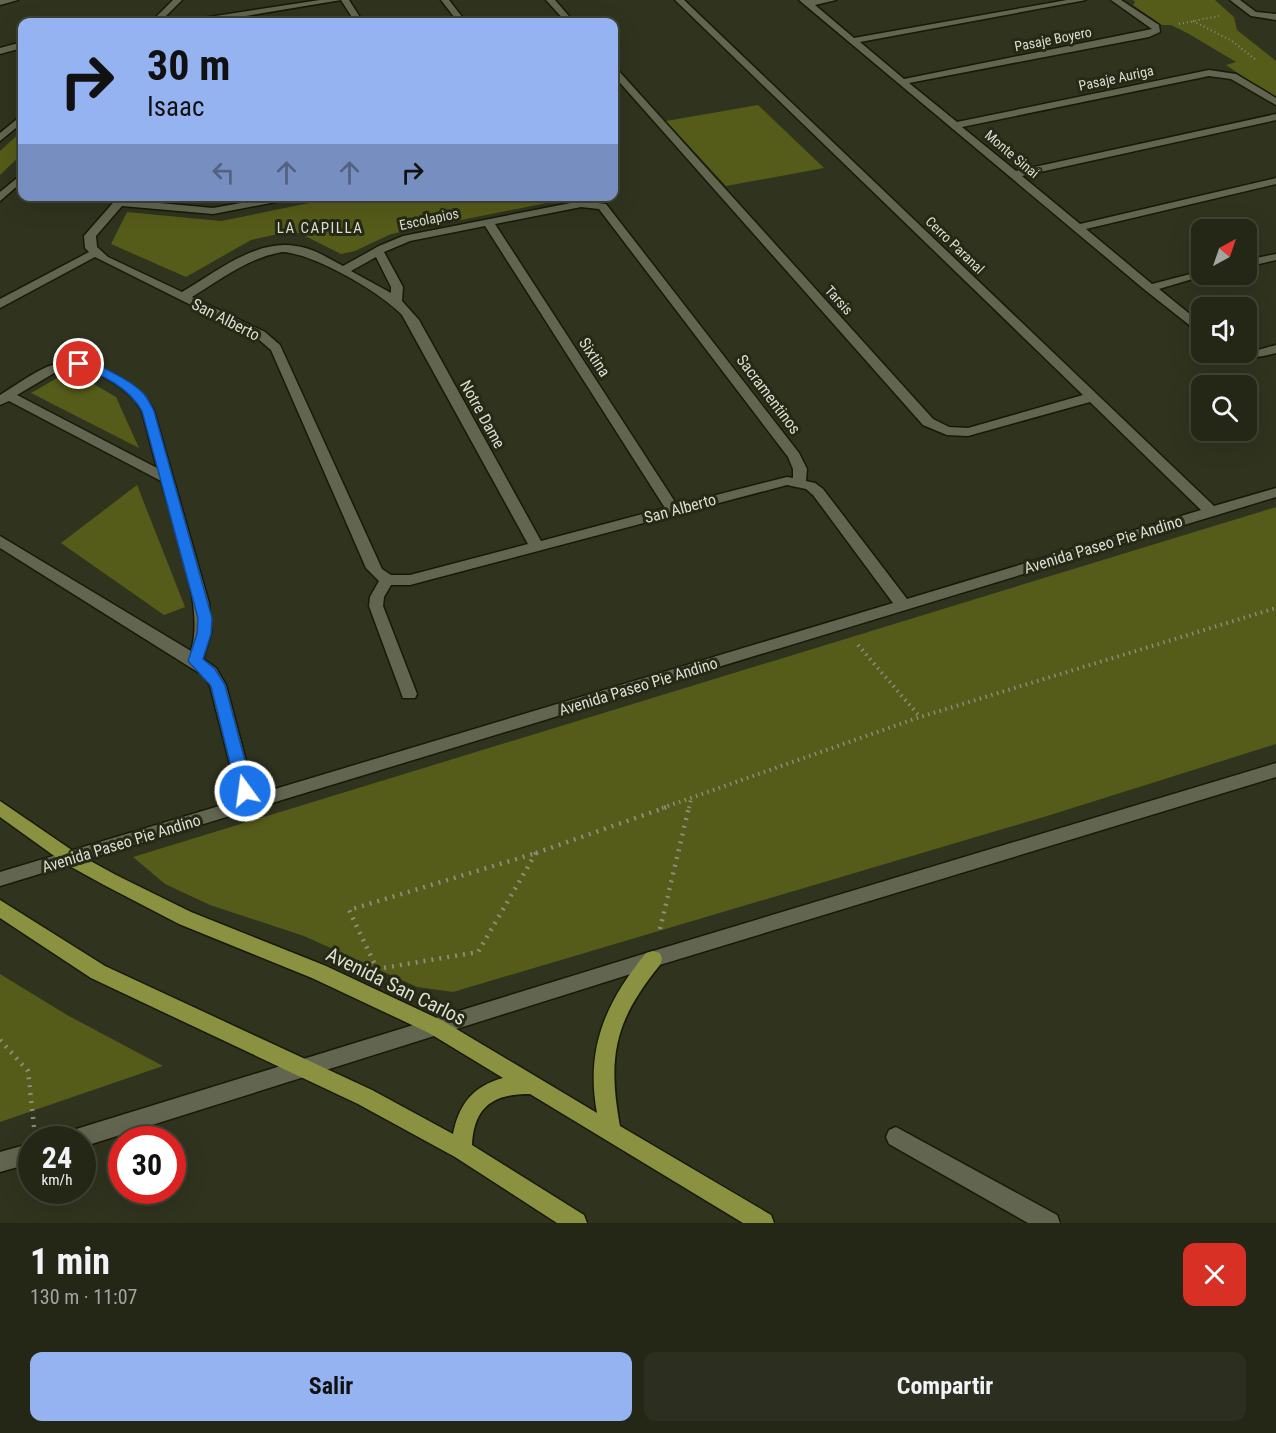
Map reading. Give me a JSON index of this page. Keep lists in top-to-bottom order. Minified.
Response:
{"streets":{"main road":["Avenida San Carlos"],"street":["Pasaje Boyero","Pasaje Auriga","Monte Sinai","Escolapios","Cerro Paranal","Tarsis","San Alberto","Sixtina","Sacramentinos","Notre Dame","Avenida Paseo Pie Andino"]},"crossings":[["Pasaje Boyero","Monte Sinai"],["Pasaje Auriga","Monte Sinai"],["Escolapios","Sixtina"],["Escolapios","Sacramentinos"],["Escolapios","Notre Dame"],["Cerro Paranal","Tarsis"],["Cerro Paranal","Avenida Paseo Pie Andino"],["San Alberto","Sixtina"],["San Alberto","Sacramentinos"],["San Alberto","Notre Dame"],["Avenida Paseo Pie Andino","Avenida San Carlos"]],"districts":["LA CAPILLA"],"north":"top right","page":{"turn":["30 m","Isaac"],"speed":"24 km/h","limit":"30","heading":["1 min","130 m · 11:07"],"buttons":["Salir","Compartir"]}}
